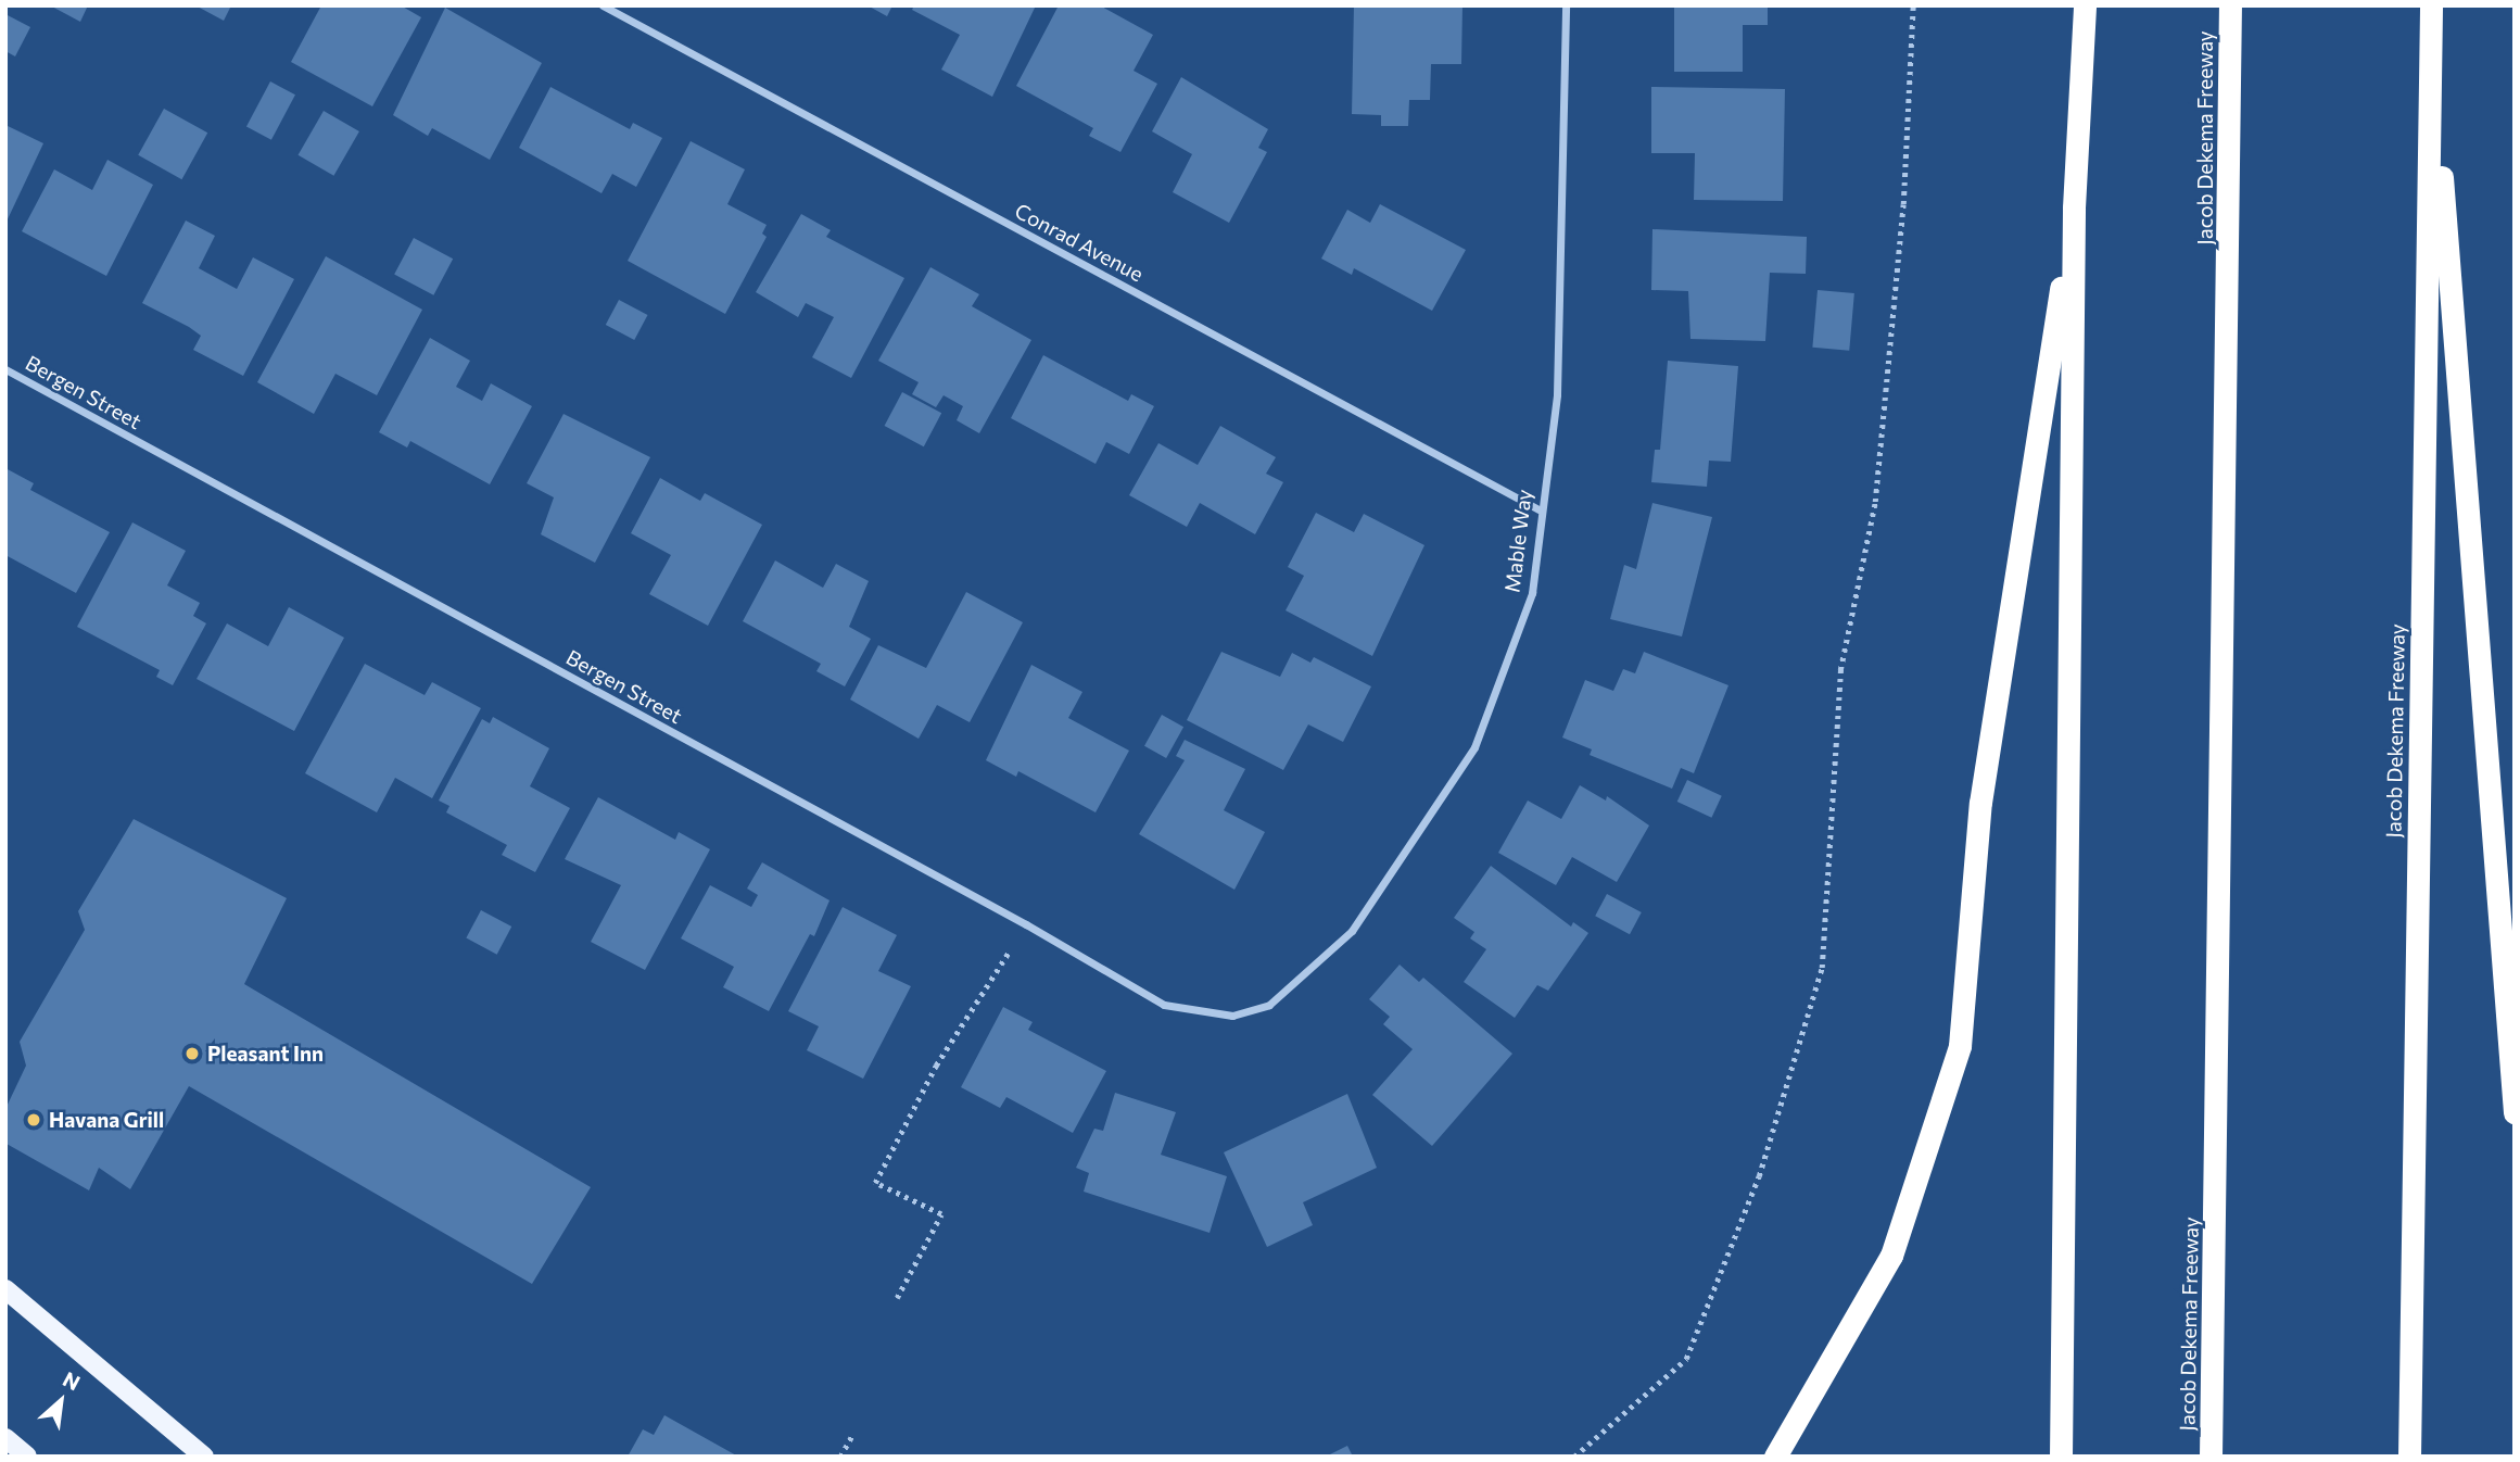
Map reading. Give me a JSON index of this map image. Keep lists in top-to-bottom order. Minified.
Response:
{"streets":{"highway":["Jacob Dekema Freeway"],"street":["Conrad Avenue","Bergen Street","Mable Way"]},"crossings":[["Conrad Avenue","Mable Way"],["Bergen Street","Mable Way"]],"places":["Pleasant Inn","Havana Grill"],"north":"top right"}
